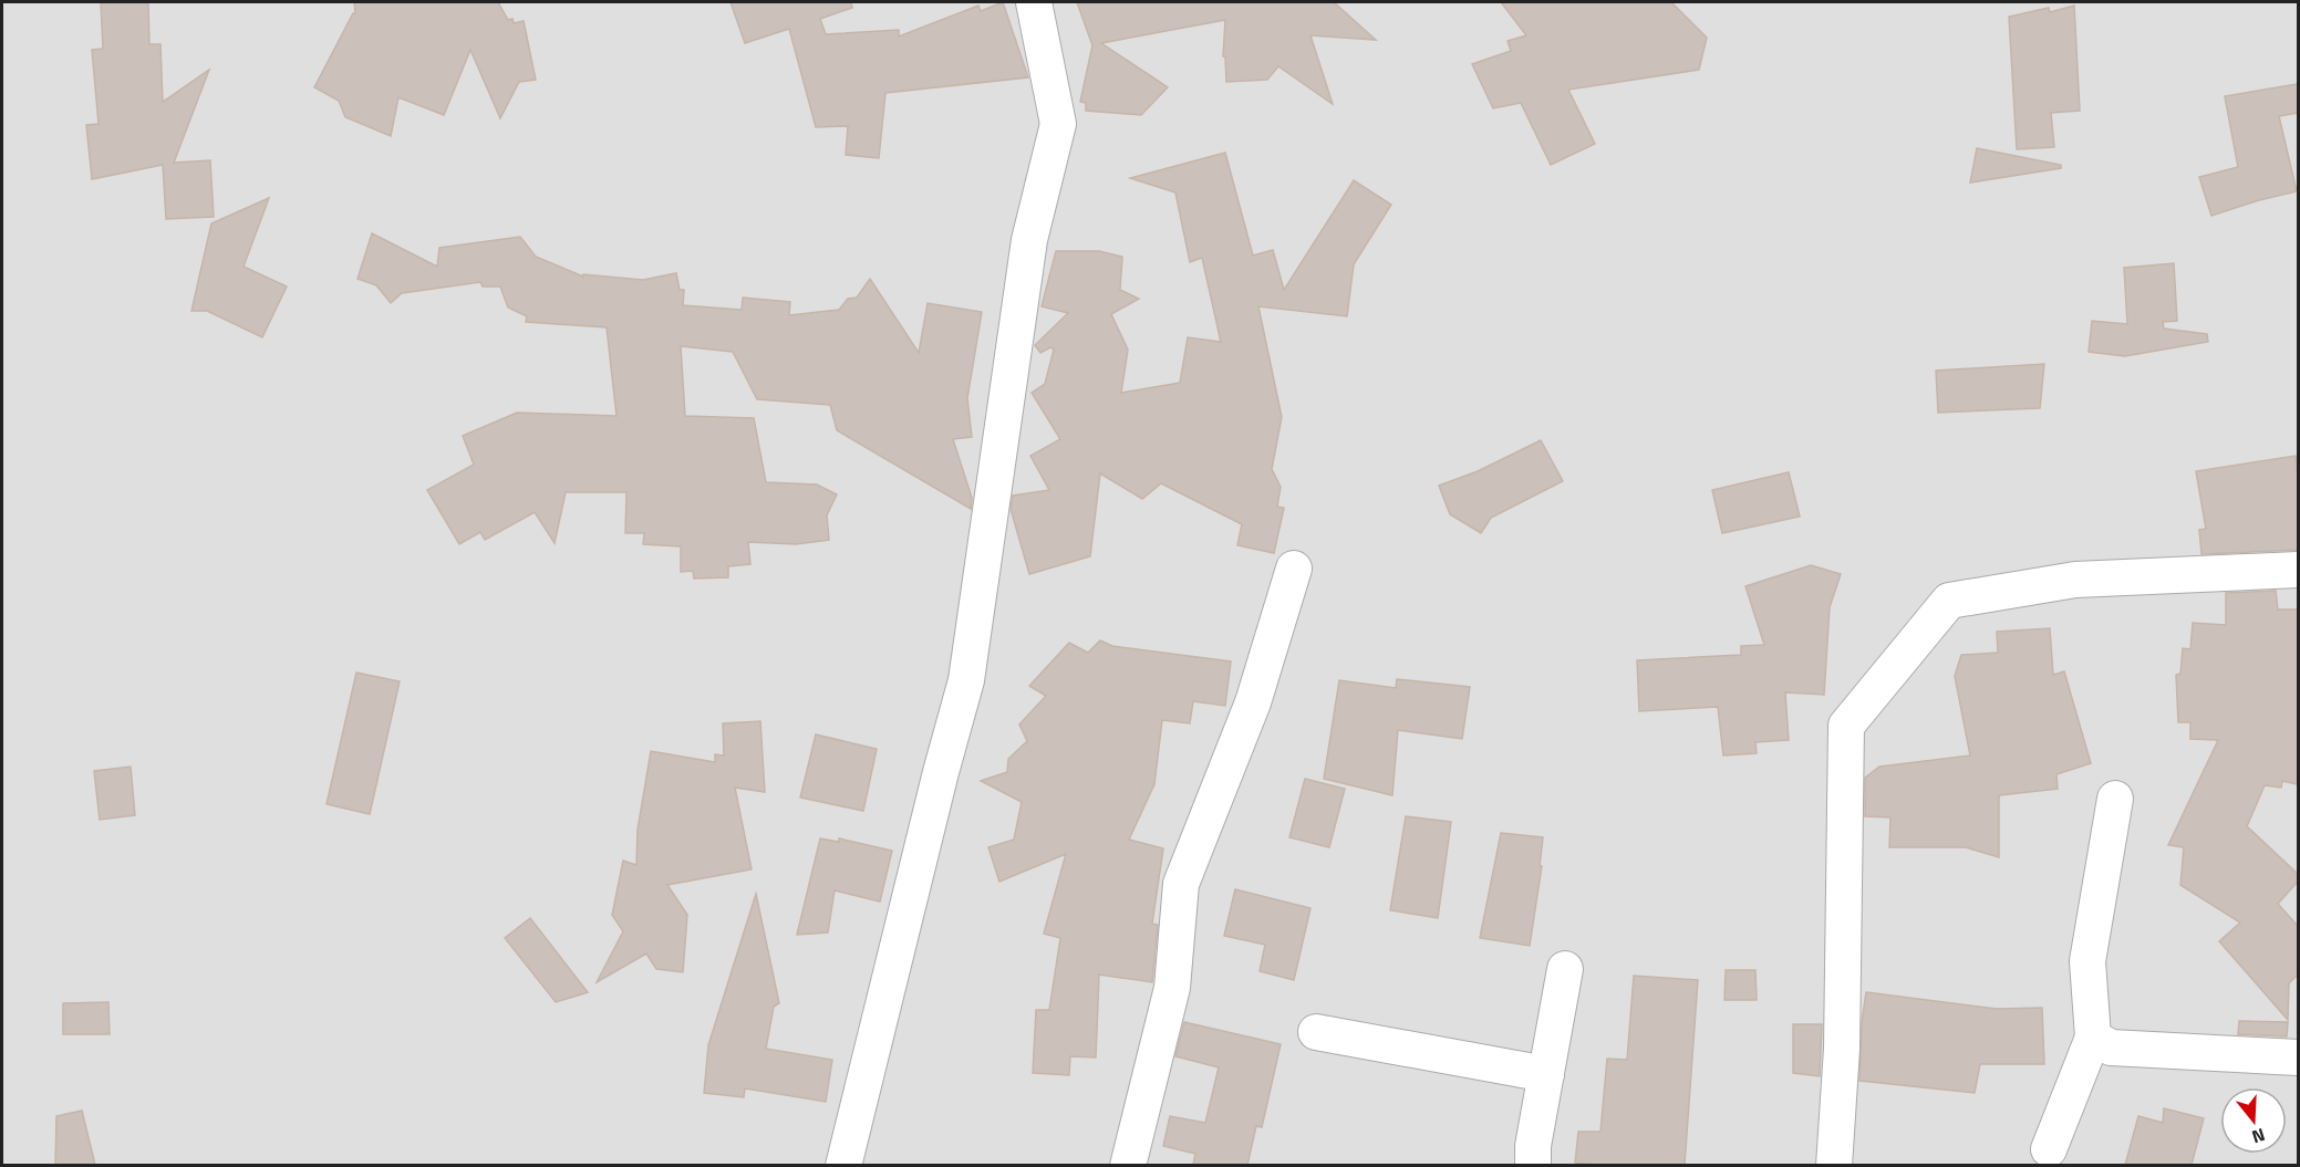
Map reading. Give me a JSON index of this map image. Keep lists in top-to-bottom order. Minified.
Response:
{"north":"bottom"}
